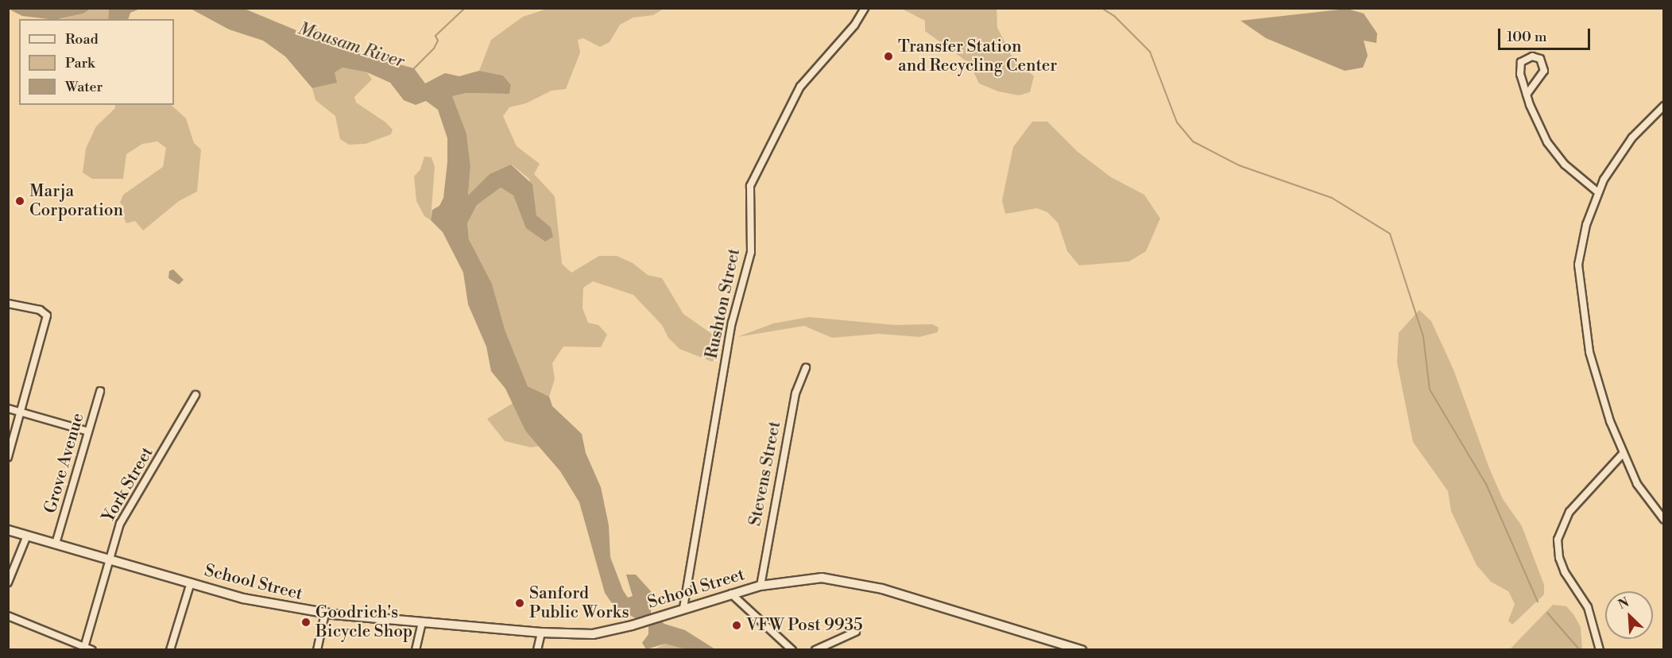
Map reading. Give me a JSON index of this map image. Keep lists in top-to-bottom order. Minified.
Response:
{"streets":{"street":["Rushton Street","Grove Avenue","Stevens Street","York Street","School Street"]},"crossings":[["Rushton Street","School Street"],["Grove Avenue","School Street"],["Stevens Street","School Street"],["York Street","School Street"]],"water":["Mousam River"],"places":["Transfer Station and Recycling Center","Marja Corporation","Sanford Public Works","Goodrich's Bicycle Shop","VFW Post 9935"],"legend":["Road","Park","Water"],"scale_bar":"100 m","north":"top left"}
